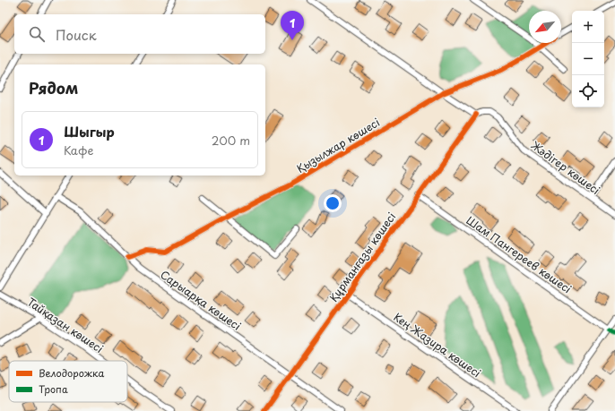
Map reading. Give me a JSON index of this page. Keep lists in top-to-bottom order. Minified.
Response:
{"streets":{"street":["Қызылжар көшесі","Жәдігер көшесі","Шам Пангереев көшесі","Құрманғазы көшесі","Сарыарқа көшесі","Тайқазан көшесі","Кең Жазира көшесі"]},"crossings":[["Қызылжар көшесі","Сарыарқа көшесі"],["Жәдігер көшесі","Құрманғазы көшесі"],["Шам Пангереев көшесі","Құрманғазы көшесі"],["Құрманғазы көшесі","Сарыарқа көшесі"],["Құрманғазы көшесі","Кең Жазира көшесі"]],"legend":["Велодорожка","Тропа"],"north":"bottom left","page":{"map_buttons":["+","−"],"pins":"1","search":"Поиск","heading":"Рядом","list":[{"mark":"1","name":"Шыгыр","note":"Кафе","value":"200 m"}]}}
